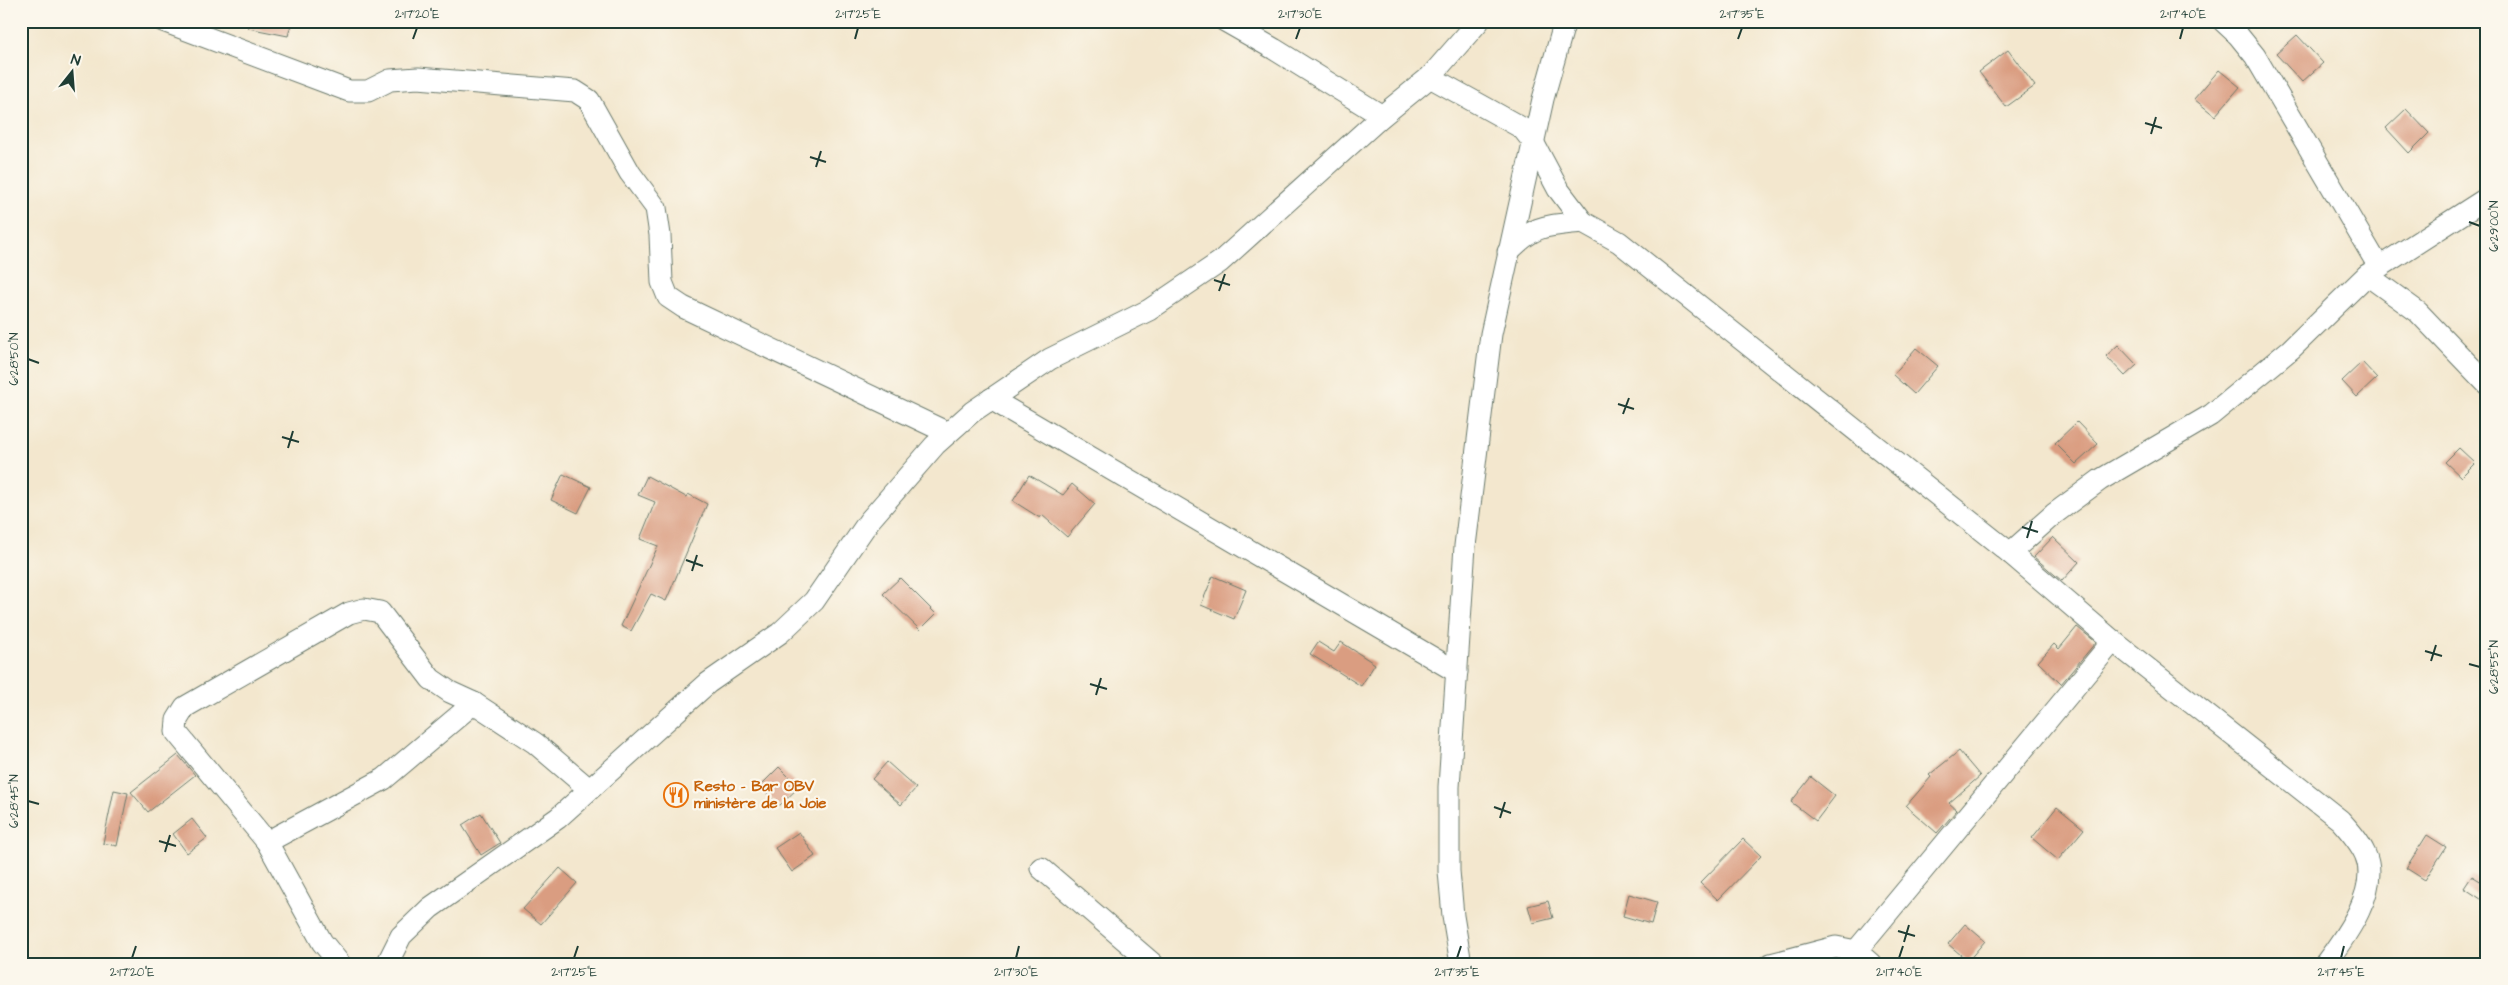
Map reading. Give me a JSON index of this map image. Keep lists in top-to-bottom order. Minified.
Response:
{"places":{"restaurant":["Resto - Bar OBV ministère de la Joie"]},"north":"top","coordinates":["2°17'20\"E","2°17'25\"E","2°17'30\"E","2°17'35\"E","2°17'40\"E","6°29'00\"N","6°28'50\"N","6°28'55\"N","6°28'45\"N","2°17'45\"E"]}
